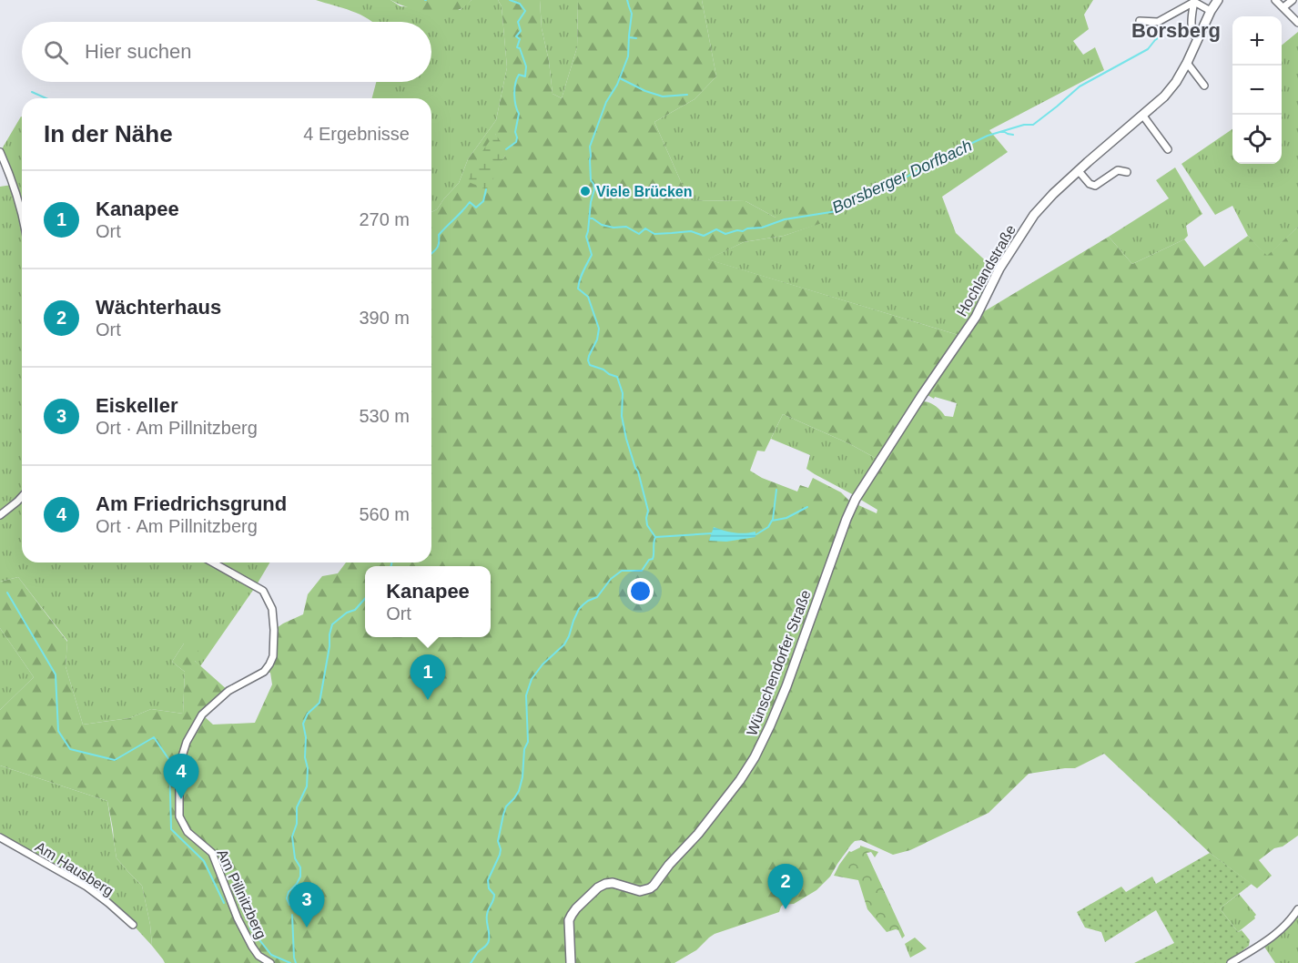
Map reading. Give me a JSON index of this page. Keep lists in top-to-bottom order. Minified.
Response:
{"streets":{"street":["Hochlandstraße","Wünschendorfer Straße","Am Hausberg","Am Pillnitzberg"]},"crossings":[["Hochlandstraße","Wünschendorfer Straße"]],"districts":["Borsberg"],"water":["Borsberger Dorfbach"],"places":["Viele Brücken"],"page":{"map_buttons":["+","−"],"search":"Hier suchen","heading":["In der Nähe","4 Ergebnisse"],"list":[{"mark":"1","name":"Kanapee","note":"Ort","value":"270 m"},{"mark":"2","name":"Wächterhaus","note":"Ort","value":"390 m"},{"mark":"3","name":"Eiskeller","note":"Ort · Am Pillnitzberg","value":"530 m"},{"mark":"4","name":"Am Friedrichsgrund","note":"Ort · Am Pillnitzberg","value":"560 m"}],"popup":["Kanapee","Ort"],"pins":["1","4","2","3"]}}
